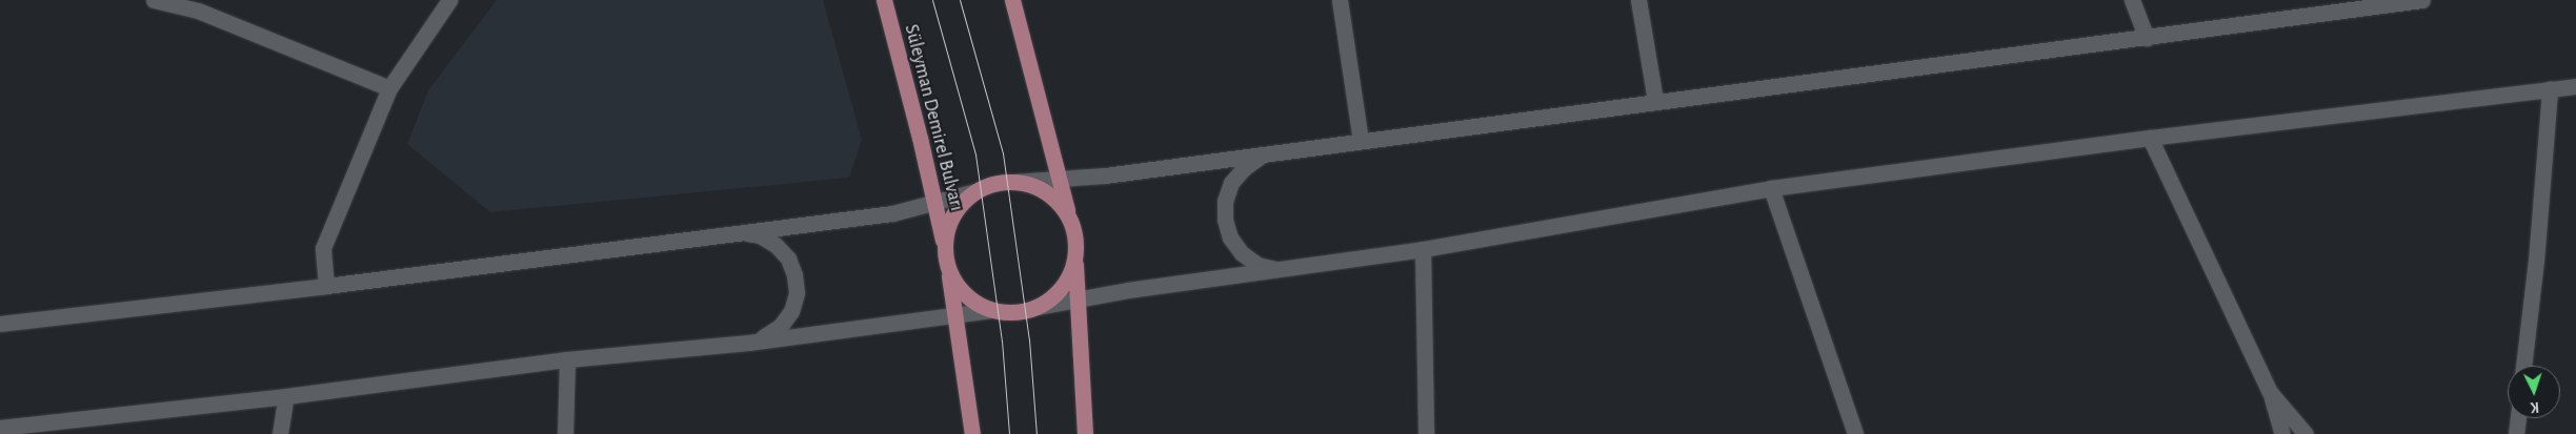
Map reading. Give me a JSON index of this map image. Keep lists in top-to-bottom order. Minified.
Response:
{"streets":{"main road":["Süleyman Demirel Bulvarı"]},"north":"bottom"}
